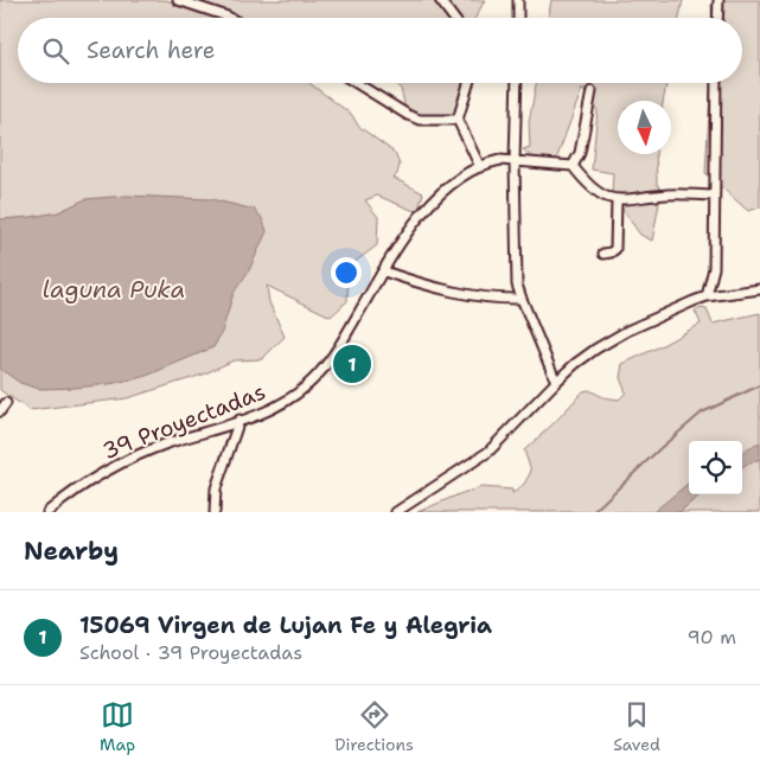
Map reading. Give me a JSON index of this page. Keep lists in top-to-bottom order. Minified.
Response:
{"streets":{"street":["39 Proyectadas"]},"water":["laguna Puka"],"north":"bottom","page":{"search":"Search here","pins":"1","heading":"Nearby","list":[{"mark":"1","name":"15069 Virgen de Lujan Fe y Alegria","note":"School · 39 Proyectadas","value":"90 m"}],"nav":["Map","Directions","Saved"]}}
